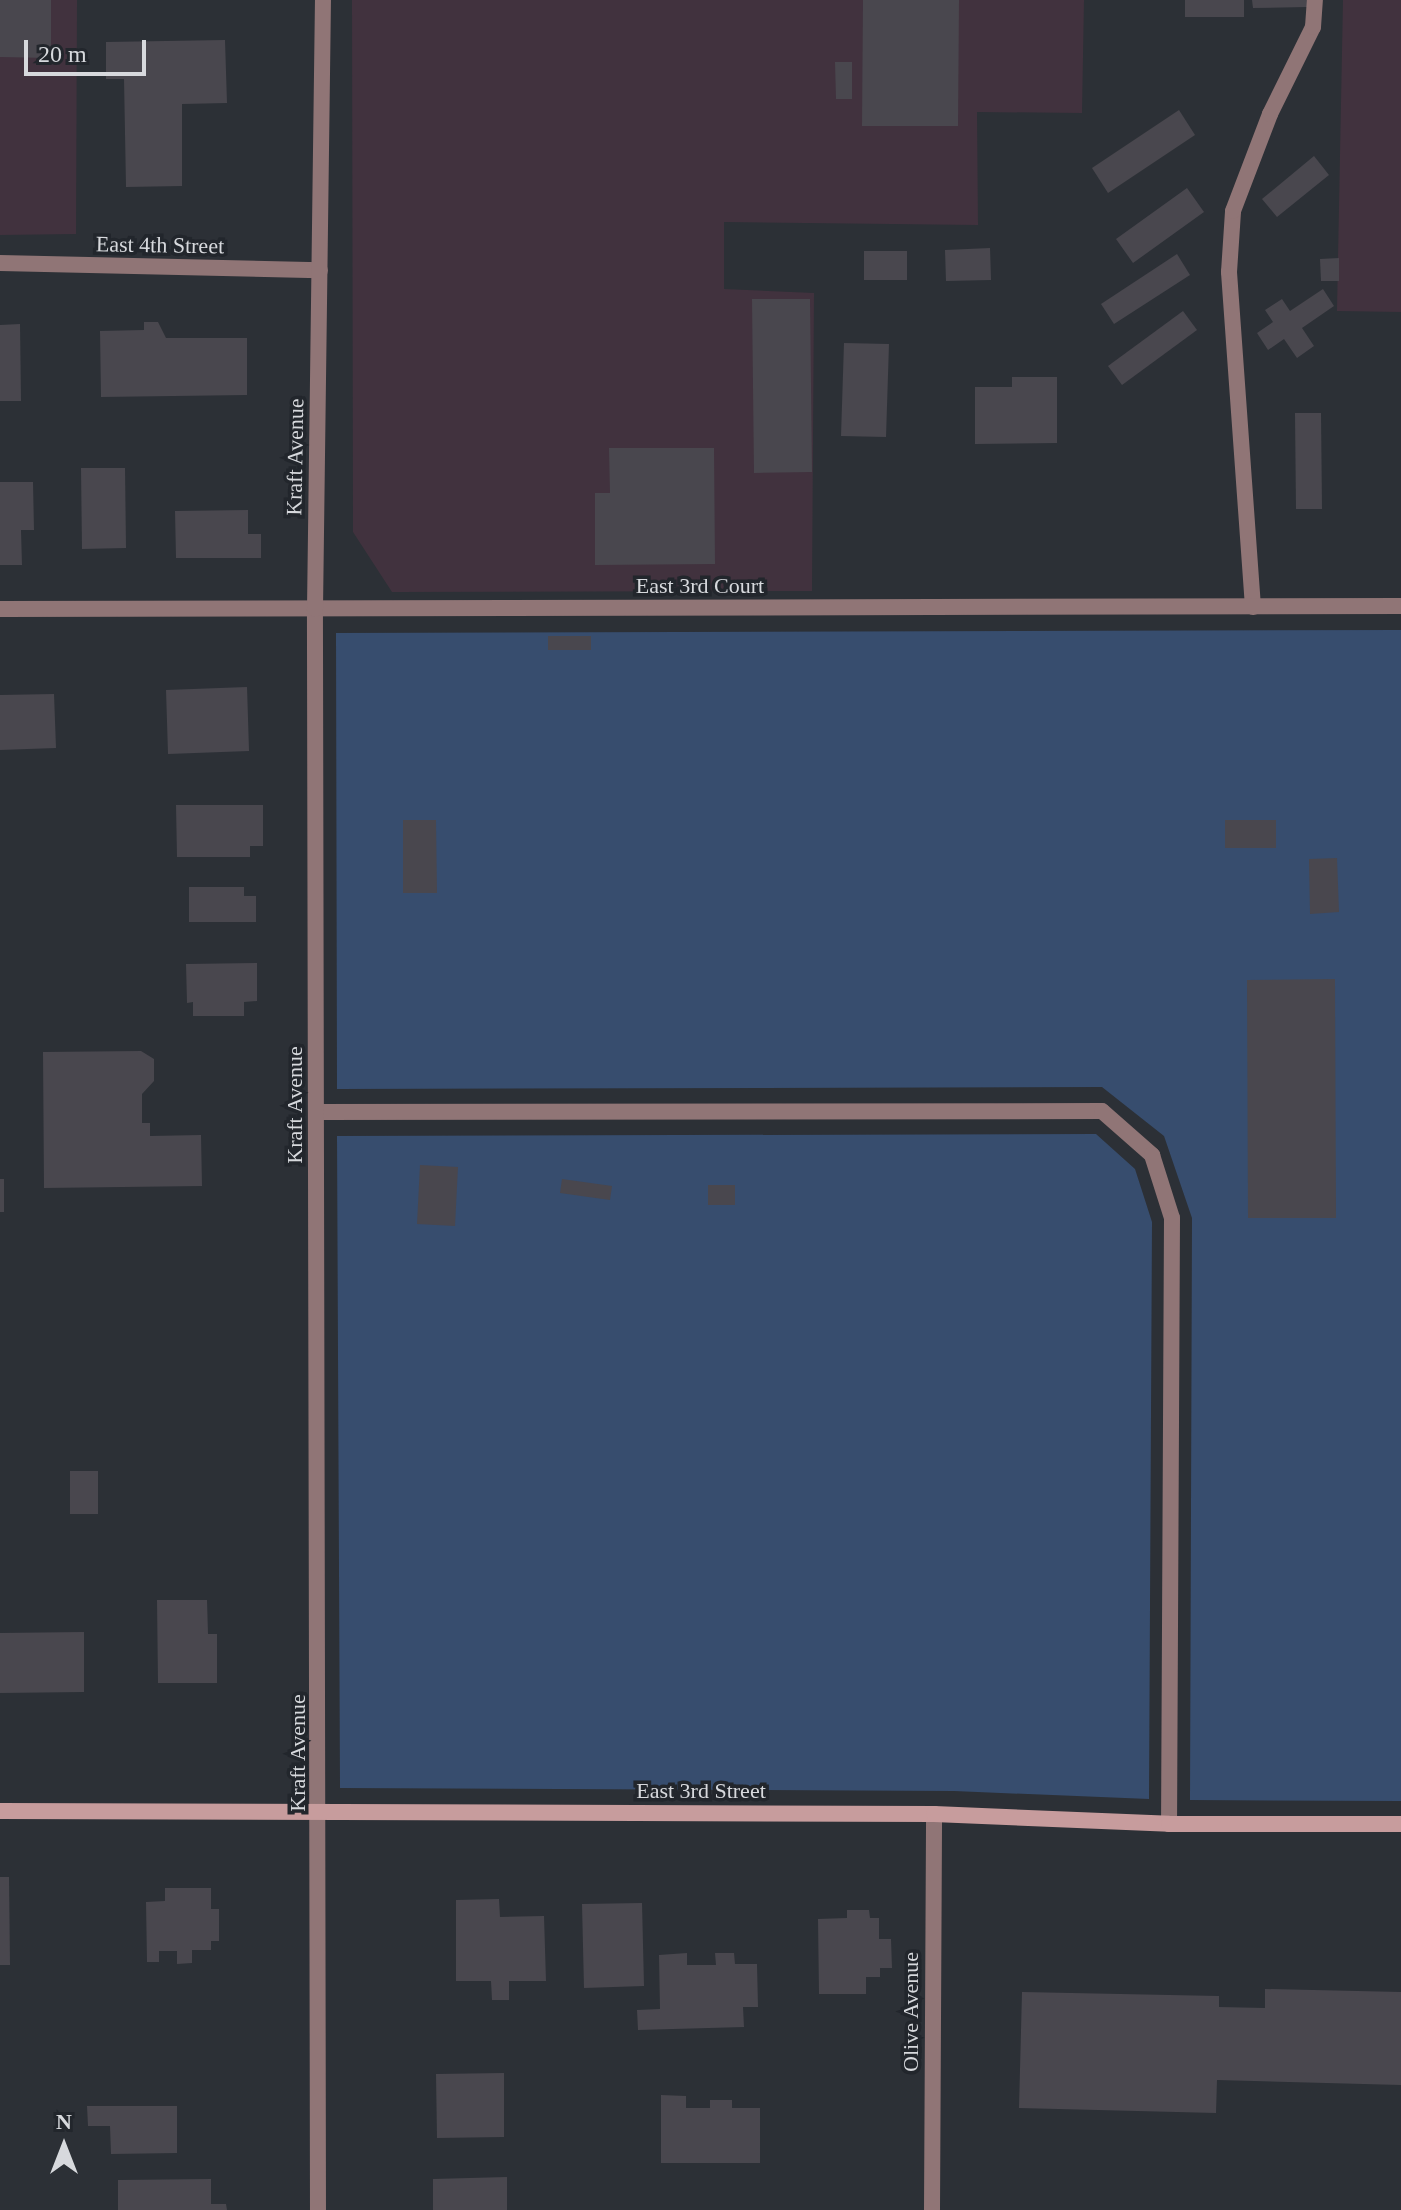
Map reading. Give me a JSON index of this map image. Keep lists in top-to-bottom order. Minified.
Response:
{"streets":{"street":["East 4th Street","Kraft Avenue","East 3rd Court","East 3rd Street","Olive Avenue"]},"crossings":[["East 4th Street","Kraft Avenue"],["Kraft Avenue","East 3rd Court"],["Kraft Avenue","East 3rd Street"],["East 3rd Street","Olive Avenue"]],"scale_bar":"20 m","north":"top"}
